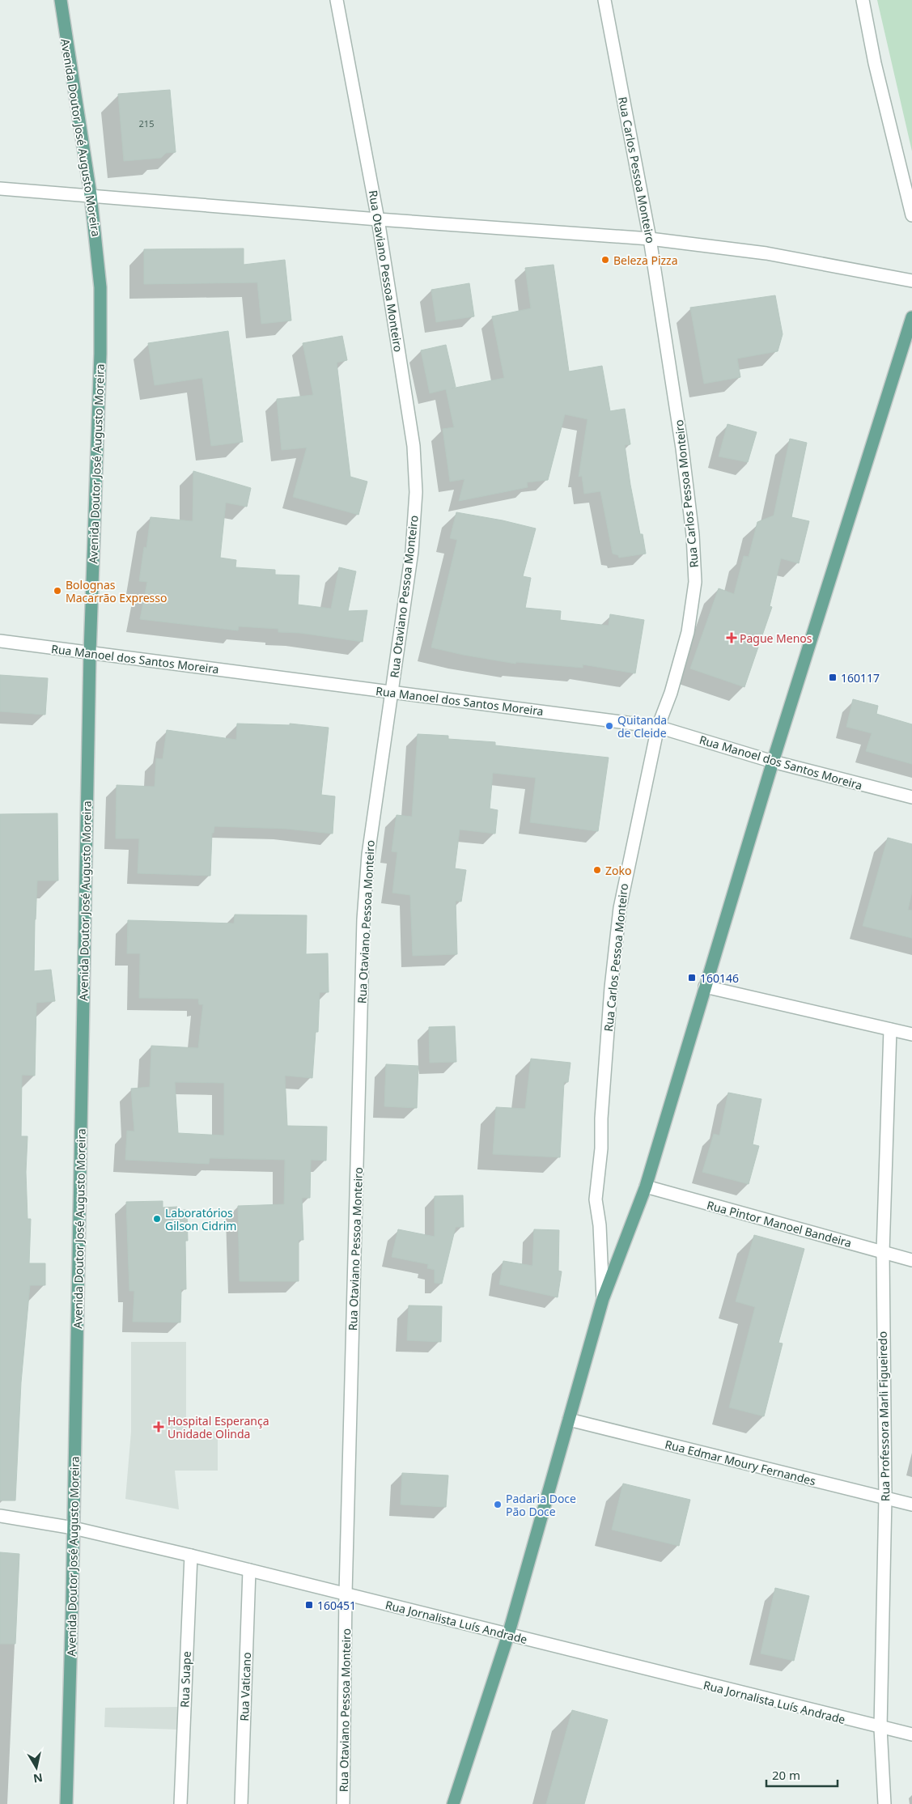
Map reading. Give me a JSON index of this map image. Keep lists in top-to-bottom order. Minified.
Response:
{"streets":{"main road":["Avenida Doutor José Augusto Moreira"],"street":["Rua Carlos Pessoa Monteiro","Rua Otaviano Pessoa Monteiro","Rua Manoel dos Santos Moreira","Rua Pintor Manoel Bandeira","Rua Professora Marli Figueiredo","Rua Edmar Moury Fernandes","Rua Jornalista Luís Andrade","Rua Suape","Rua Vaticano"]},"crossings":[["Avenida Doutor José Augusto Moreira","Rua Manoel dos Santos Moreira"],["Avenida Doutor José Augusto Moreira","Rua Jornalista Luís Andrade"],["Rua Carlos Pessoa Monteiro","Rua Manoel dos Santos Moreira"],["Rua Otaviano Pessoa Monteiro","Rua Manoel dos Santos Moreira"],["Rua Otaviano Pessoa Monteiro","Rua Jornalista Luís Andrade"],["Rua Pintor Manoel Bandeira","Rua Professora Marli Figueiredo"],["Rua Professora Marli Figueiredo","Rua Edmar Moury Fernandes"],["Rua Professora Marli Figueiredo","Rua Jornalista Luís Andrade"],["Rua Jornalista Luís Andrade","Rua Suape"],["Rua Jornalista Luís Andrade","Rua Vaticano"]],"places":{"other":["Beleza Pizza","Bolognas Macarrão Expresso","Quitanda de Cleide","Zoko","Laboratórios Gilson Cidrim","Padaria Doce Pão Doce"],"health":["Pague Menos","Hospital Esperança Unidade Olinda"],"transit":["160117","160146","160451"]},"house_numbers":["215"],"scale_bar":"20 m","north":"bottom"}
